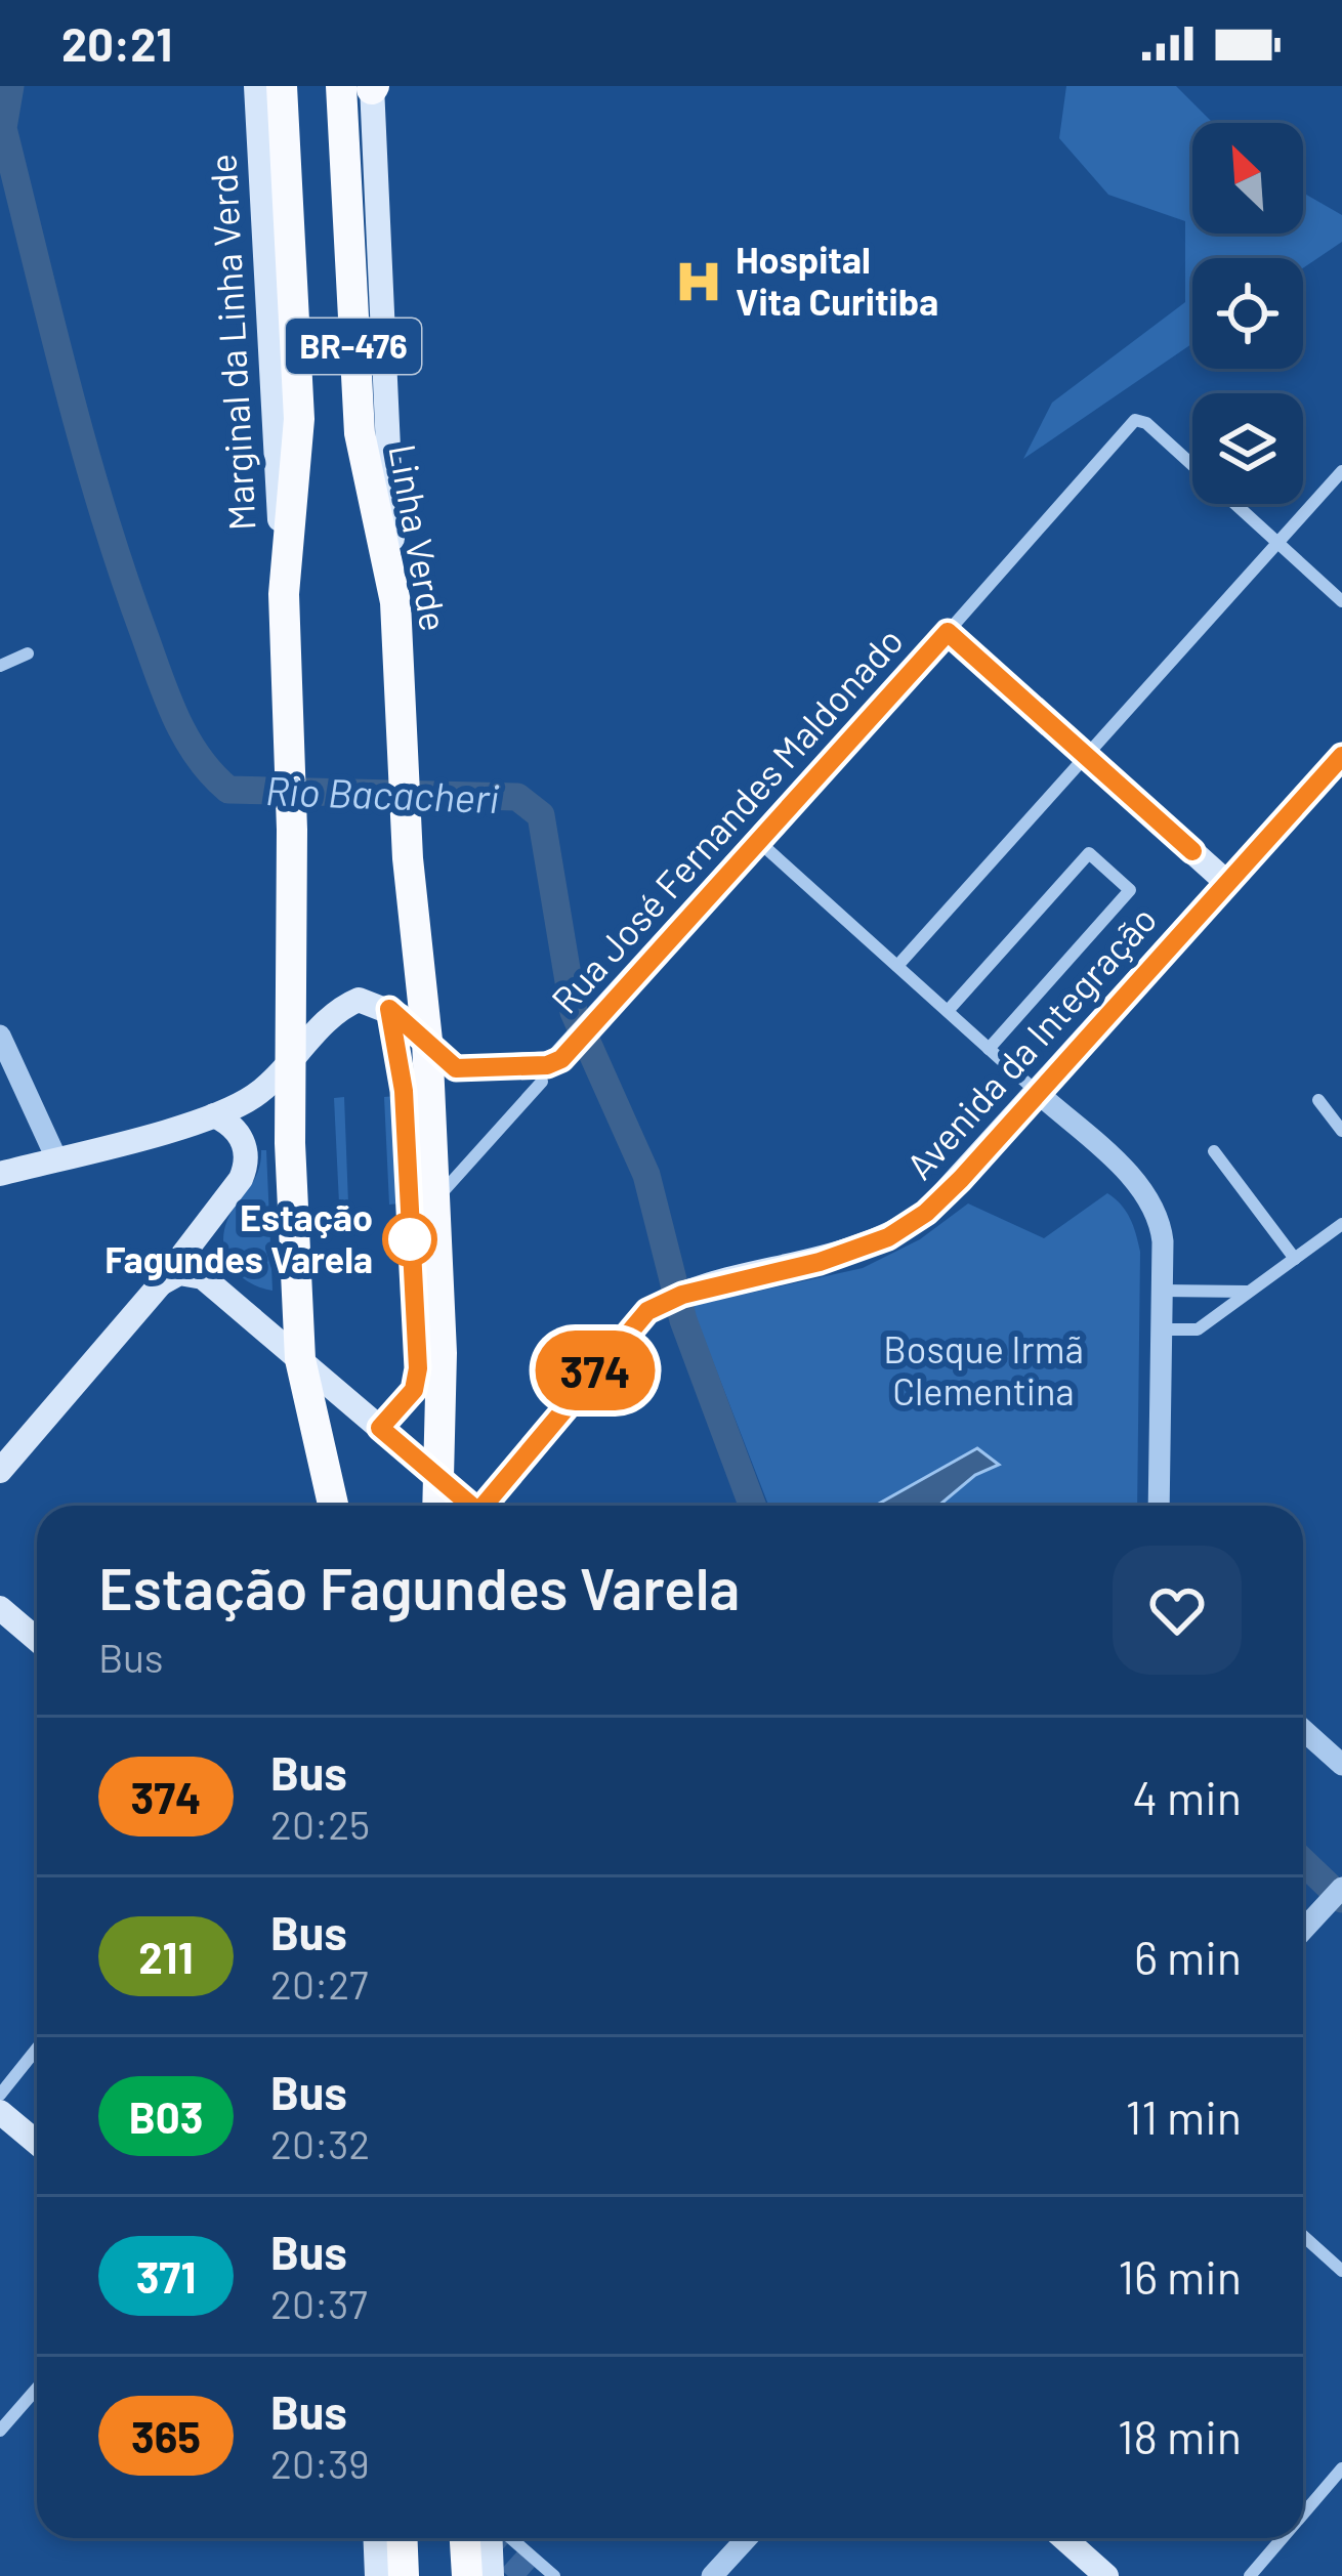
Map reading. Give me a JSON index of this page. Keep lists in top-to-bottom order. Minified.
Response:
{"streets":{"highway":["BR-476","Linha Verde"],"main road":["Marginal da Linha Verde","Rua José Fernandes Maldonado","Avenida da Integração"]},"crossings":[["Marginal da Linha Verde","BR-476"],["BR-476","Rua José Fernandes Maldonado"],["Linha Verde","Rua José Fernandes Maldonado"]],"water":["Rio Bacacheri"],"parks":["Bosque Irmã Clementina"],"places":{"hospital":["Hospital Vita Curitiba"],"other":["Estação Fagundes Varela"]},"lines":["bus line 374"],"north":"top left","page":{"status":"20:21","on_map":"374","heading":["Estação Fagundes Varela","Bus"],"list":[{"mark":"374","name":"Bus","note":"20:25","value":"4 min"},{"mark":"211","name":"Bus","note":"20:27","value":"6 min"},{"mark":"B03","name":"Bus","note":"20:32","value":"11 min"},{"mark":"371","name":"Bus","note":"20:37","value":"16 min"},{"mark":"365","name":"Bus","note":"20:39","value":"18 min"}]}}
